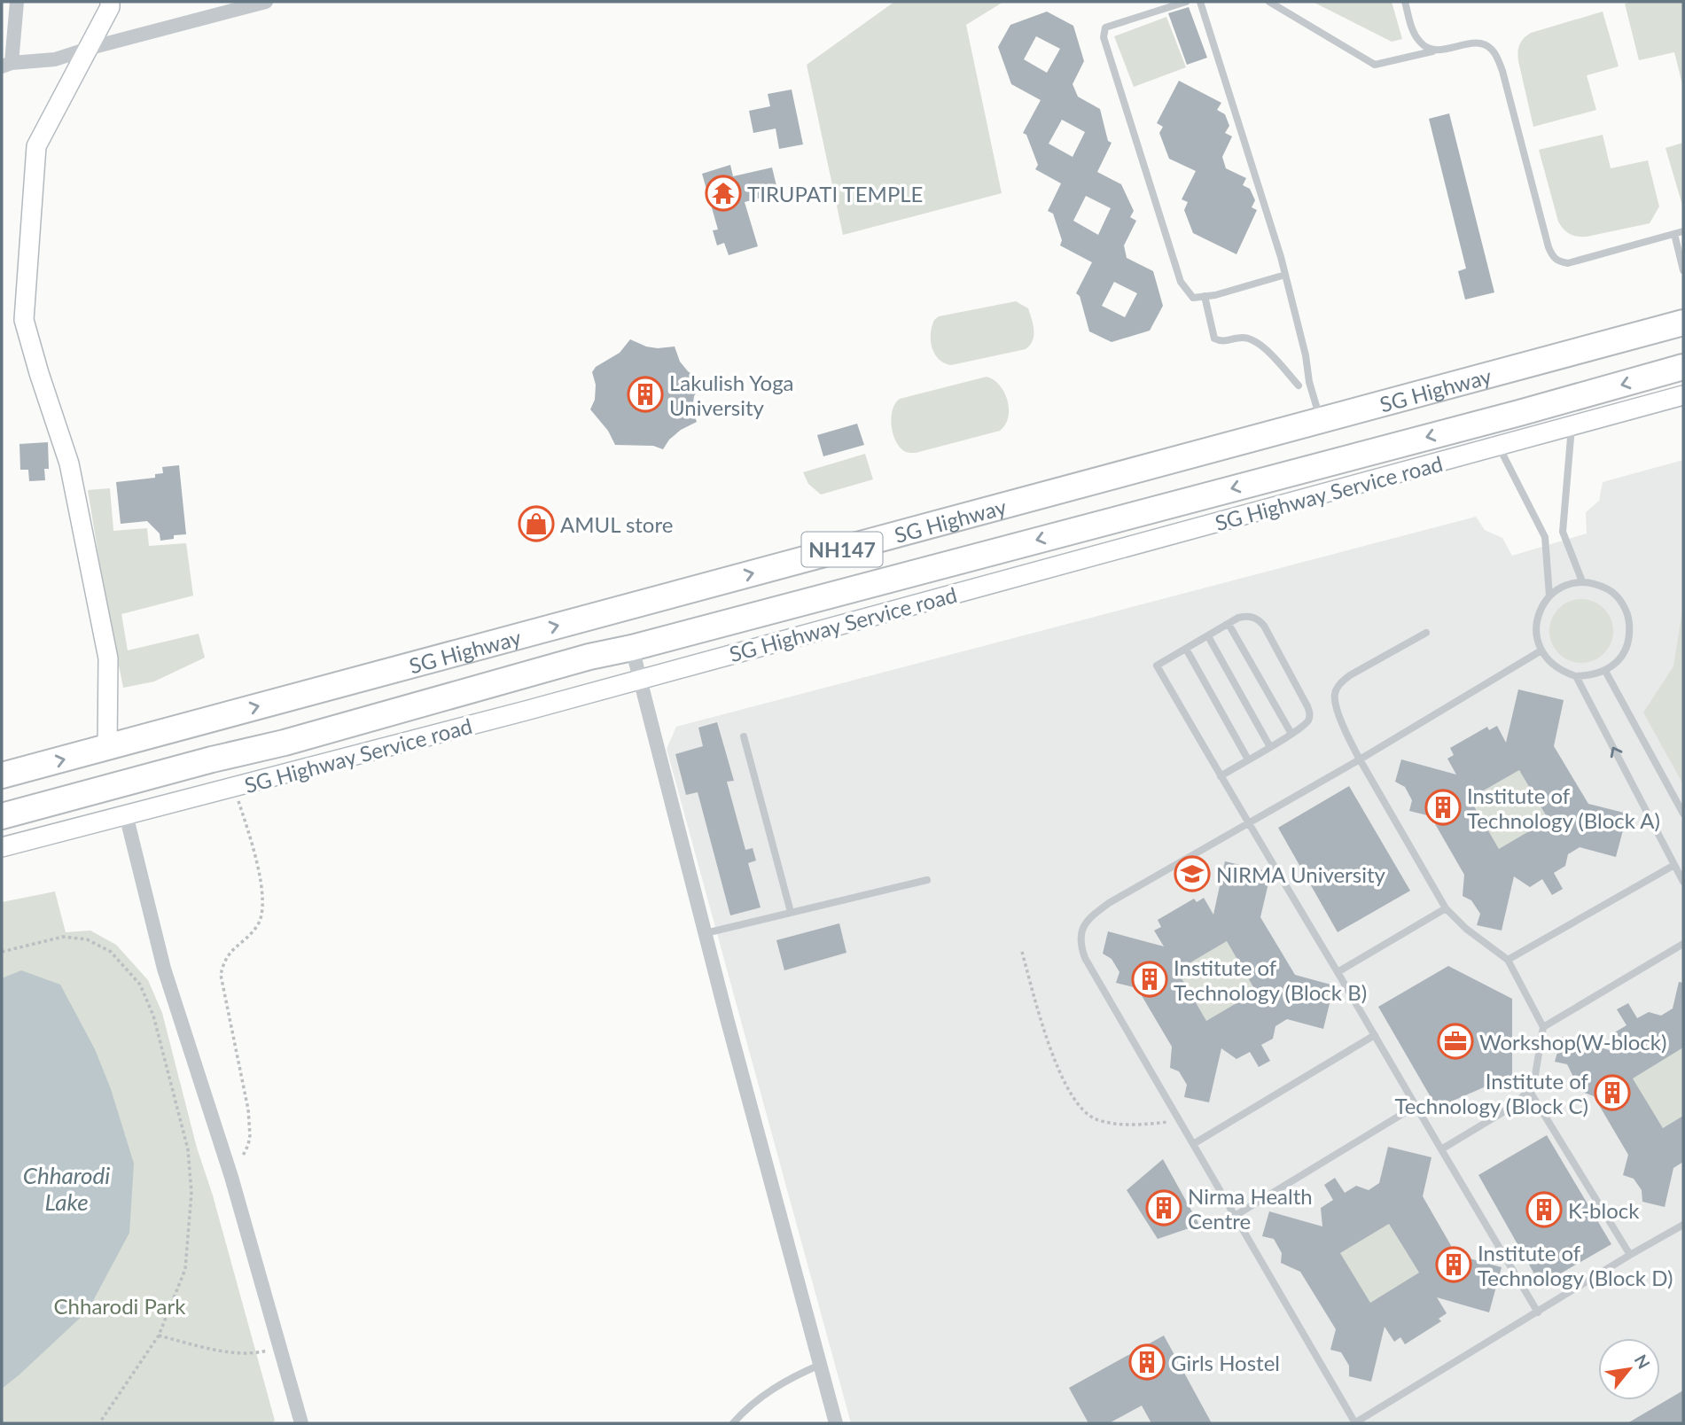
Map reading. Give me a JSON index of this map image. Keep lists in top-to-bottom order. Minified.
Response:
{"streets":{"highway":["SG Highway","NH147"],"street":["SG Highway Service road"]},"water":["Chharodi Lake"],"parks":["Chharodi Park"],"places":{"temple":["TIRUPATI TEMPLE"],"building":["Lakulish Yoga University","Institute of Technology (Block A)","Institute of Technology (Block B)","Institute of Technology (Block C)","Nirma Health Centre","K-block","Institute of Technology (Block D)","Girls Hostel"],"shop":["AMUL store"],"school or university":["NIRMA University"],"office":["Workshop(W-block)"]},"north":"top right"}
